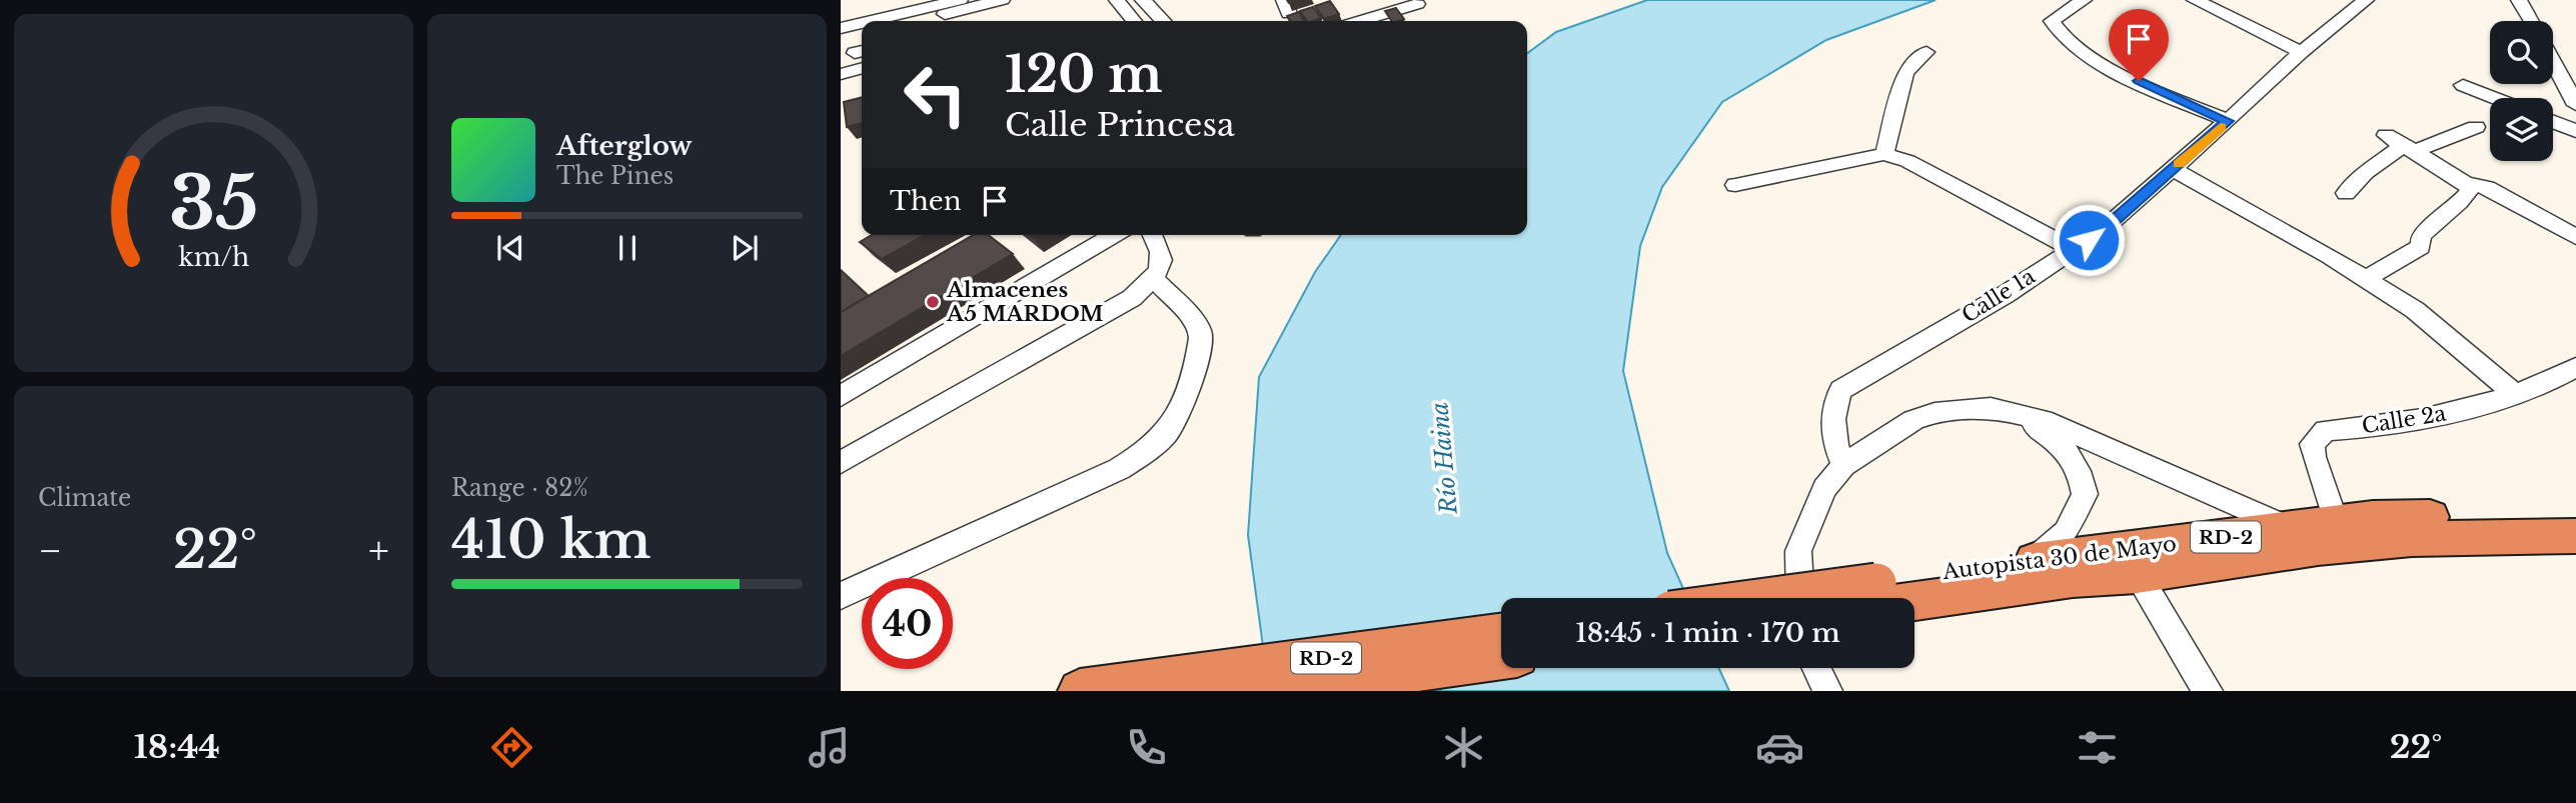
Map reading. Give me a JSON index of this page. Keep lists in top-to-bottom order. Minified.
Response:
{"streets":{"highway":["RD-2","Autopista 30 de Mayo"],"street":["Calle 1a","Calle 2a"]},"crossings":[["Calle 2a","Autopista 30 de Mayo"]],"water":["Río Haina"],"places":["Almacenes A5 MARDOM"],"page":{"turn":["120 m","Calle Princesa"],"song":["Afterglow","The Pines"],"then":"Then","tile":["Climate",["Range · 82%","410 km"]],"heat":["−","22°","+"],"limit":"40","trip":"18:45 · 1 min · 170 m","tabs":["18:44","22°"],"gauge":["35","km/h"]}}
